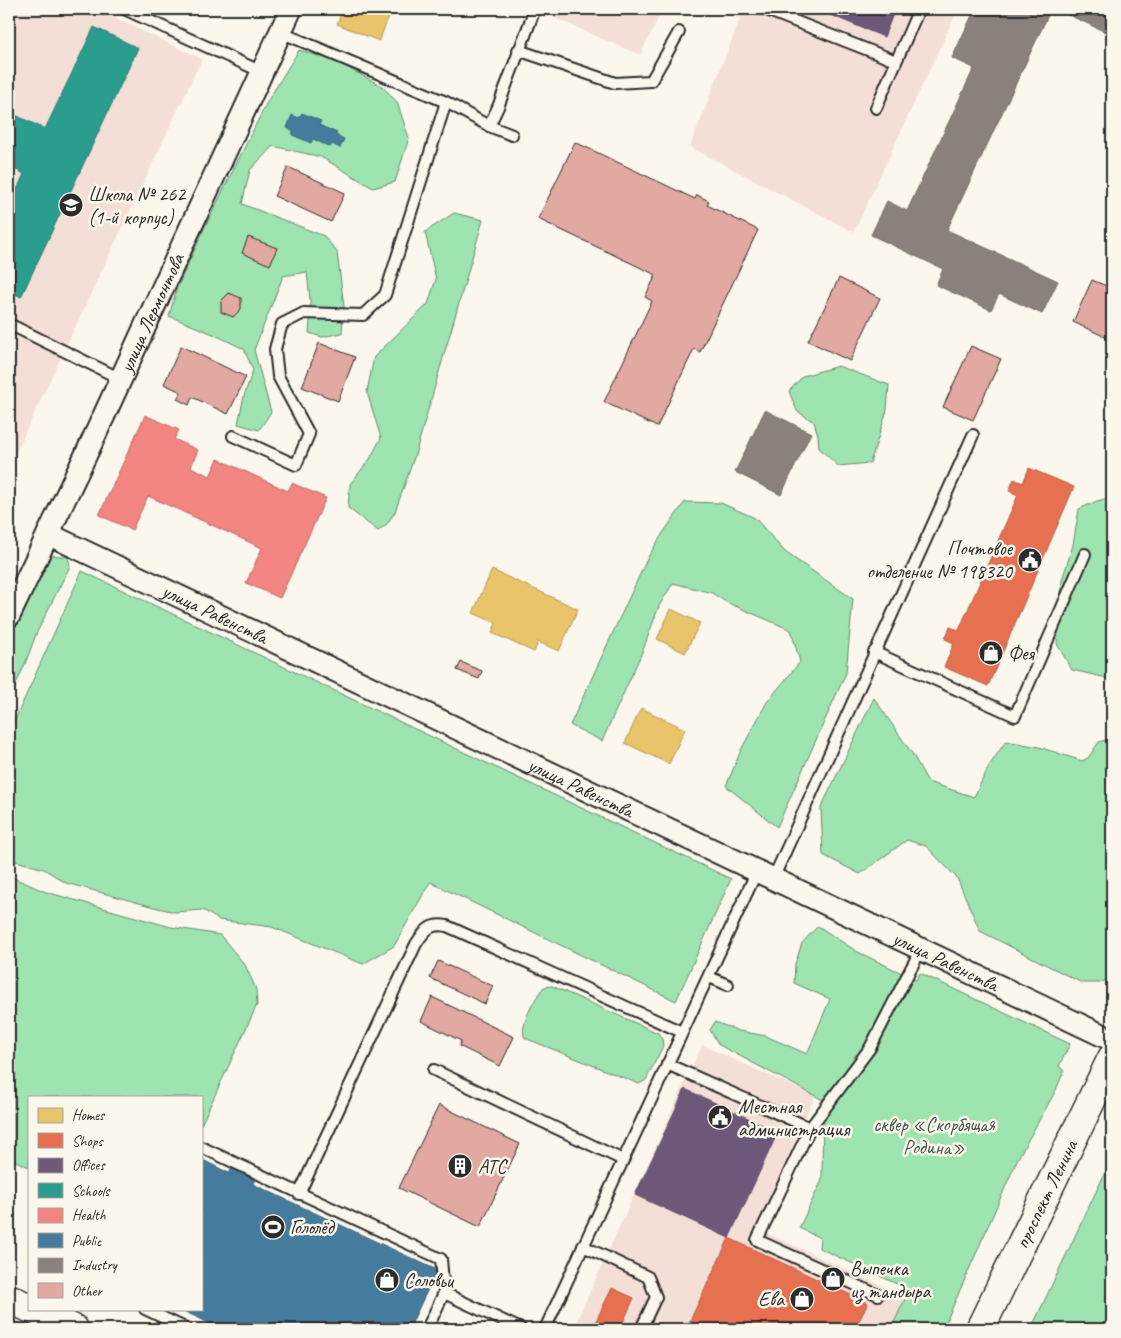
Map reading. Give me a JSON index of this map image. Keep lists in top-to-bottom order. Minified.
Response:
{"streets":{"main road":["проспект Ленина"],"street":["улица Лермонтова","улица Равенства"]},"crossings":[["улица Лермонтова","улица Равенства"]],"parks":["сквер «Скорбящая Родина»"],"places":{"school or university":["Школа № 262 (1-й корпус)"],"public building":["Почтовое отделение № 198320","Местная администрация"],"shop":["Фея","Выпечка из тандыра","Соловьи","Ева"],"building":["АТС"],"sports":["Гололёд"]},"legend":["Homes","Shops","Offices","Schools","Health","Public","Industry","Other"]}
